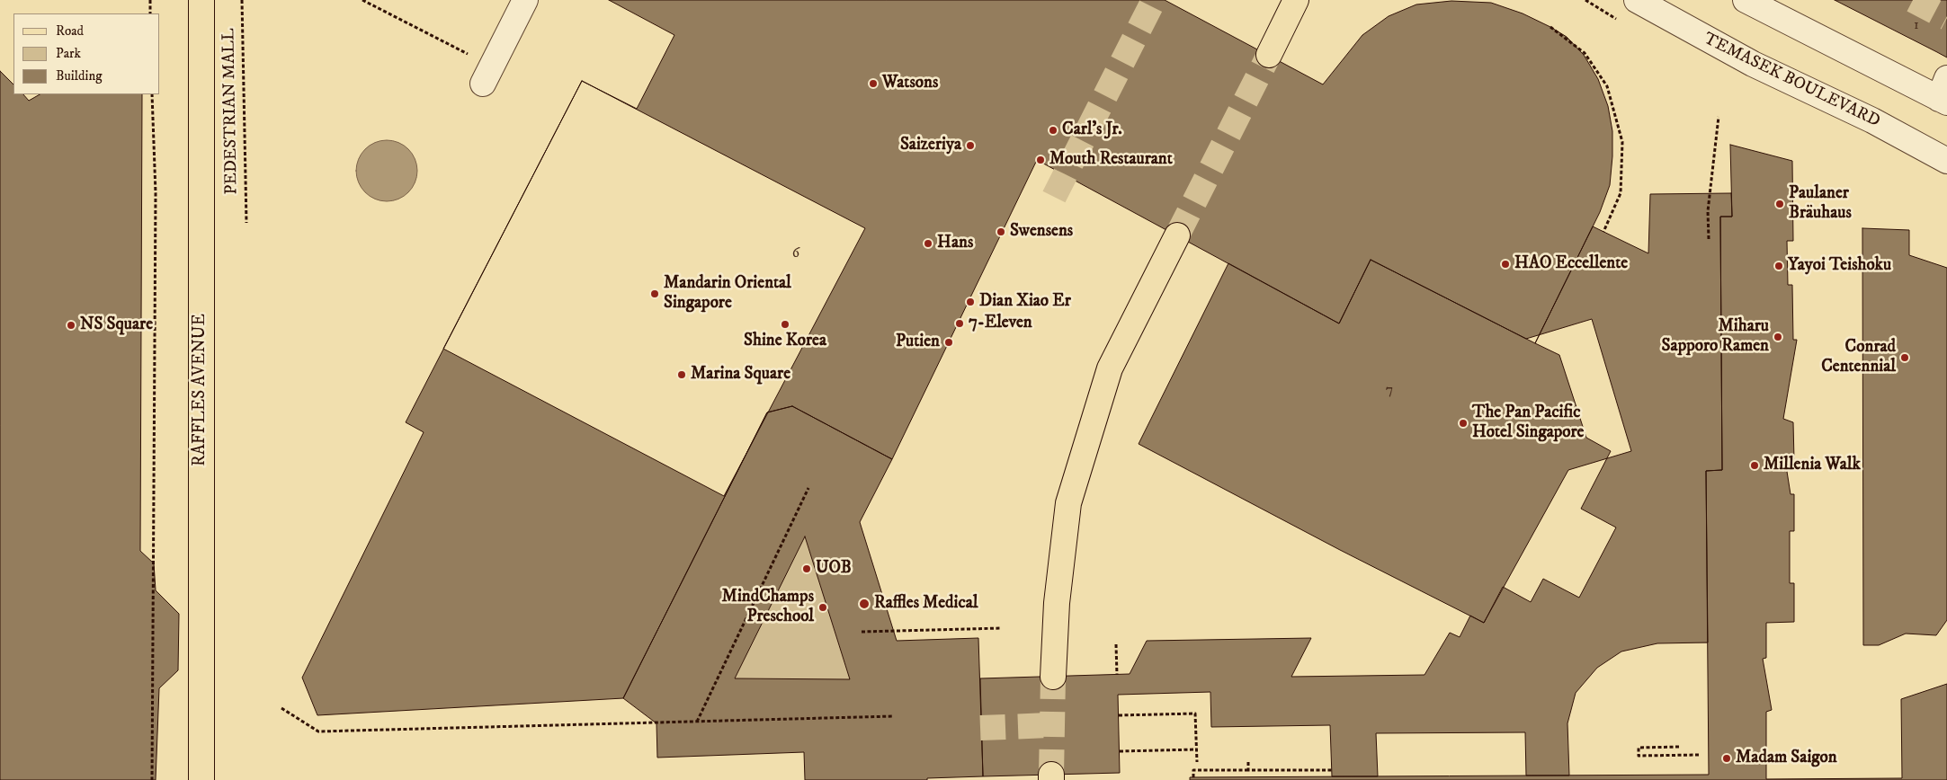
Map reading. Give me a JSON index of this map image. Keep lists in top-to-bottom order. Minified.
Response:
{"streets":{"main road":["RAFFLES AVENUE"],"street":["TEMASEK BOULEVARD"],"path":["PEDESTRIAN MALL"]},"places":["Watsons","Carl's Jr.","Saizeriya","Mouth Restaurant","Paulaner Bräuhaus","Swensens","Hans","HAO Eccellente","Yayoi Teishoku","Mandarin Oriental Singapore","Dian Xiao Er","7-Eleven","Shine Korea","NS Square","Miharu Sapporo Ramen","Putien","Conrad Centennial","Marina Square","The Pan Pacific Hotel Singapore","Millenia Walk","UOB","Raffles Medical","MindChamps Preschool","Madam Saigon"],"house_numbers":["1","6","7"],"legend":["Road","Park","Building"]}
